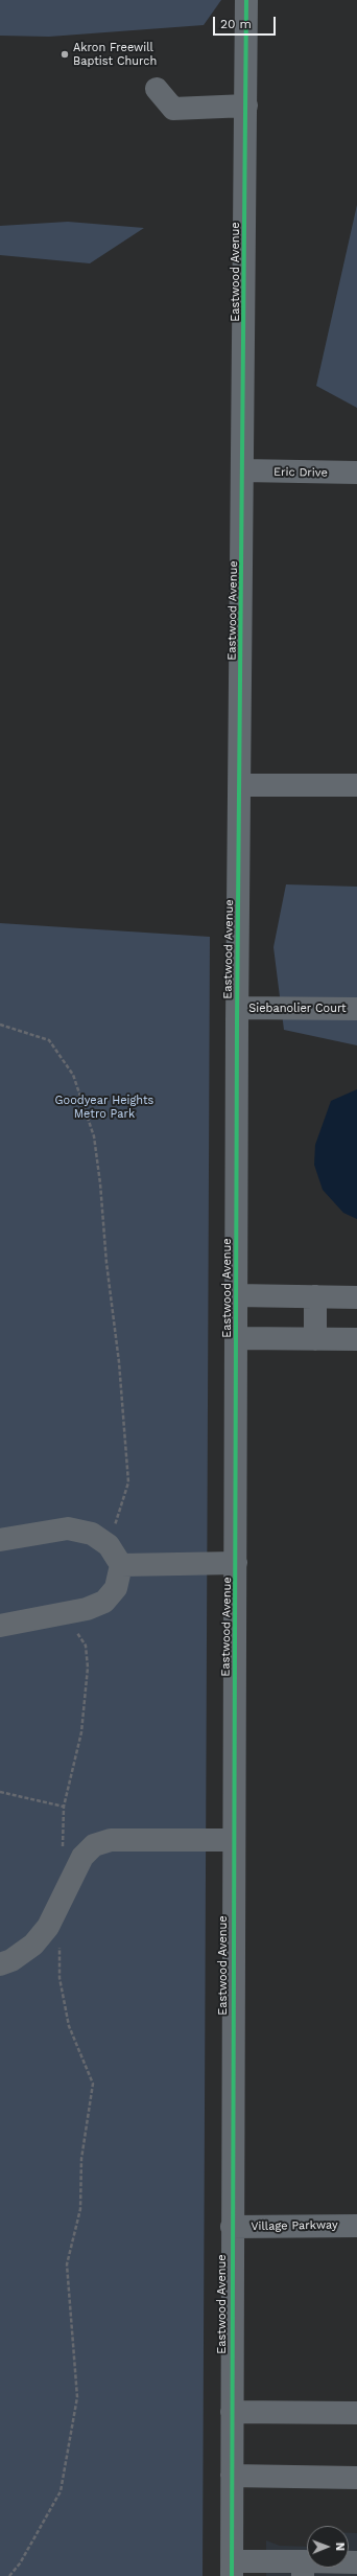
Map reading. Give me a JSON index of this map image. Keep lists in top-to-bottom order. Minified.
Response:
{"streets":{"street":["Eastwood Avenue","Eric Drive","Siebanolier Court","Village Parkway"]},"crossings":[["Eastwood Avenue","Eric Drive"],["Eastwood Avenue","Siebanolier Court"],["Eastwood Avenue","Village Parkway"]],"parks":["Goodyear Heights Metro Park"],"places":["Akron Freewill Baptist Church"],"scale_bar":"20 m","north":"right"}
